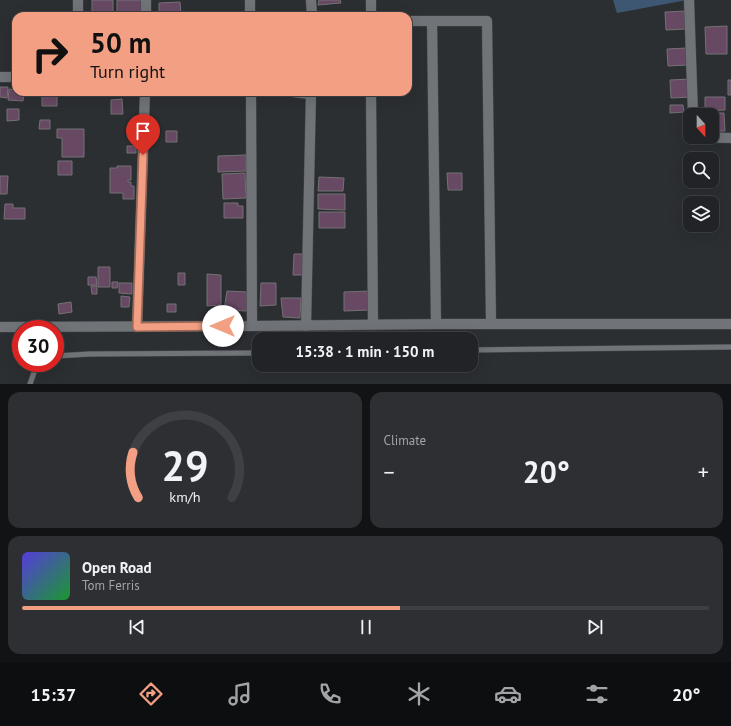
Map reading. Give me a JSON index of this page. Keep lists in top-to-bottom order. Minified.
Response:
{"north":"bottom","page":{"turn":["50 m","Turn right"],"limit":"30","trip":"15:38 · 1 min · 150 m","tile":"Climate","heat":["−","20°","+"],"song":["Open Road","Tom Ferris"],"tabs":["15:37","20°"],"gauge":["29","km/h"]}}
